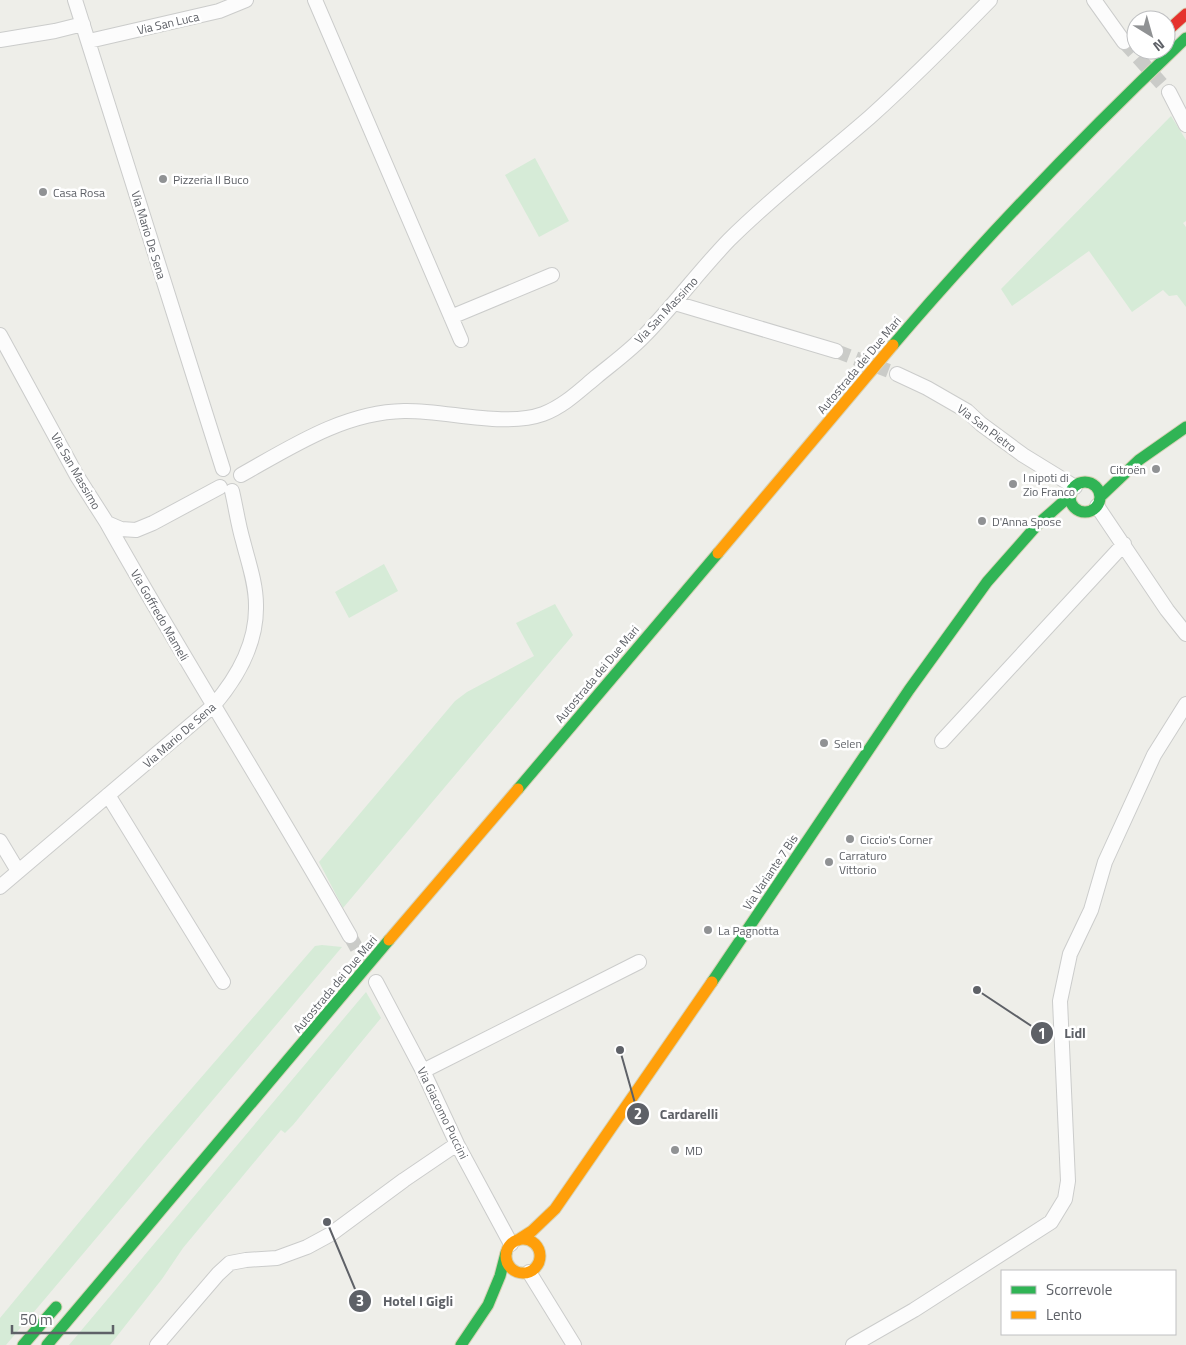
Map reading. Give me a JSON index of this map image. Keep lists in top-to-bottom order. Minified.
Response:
{"streets":{"main road":["Autostrada dei Due Mari","Via Variante 7 Bis"],"street":["Via San Luca","Via Mario De Sena","Via San Massimo","Via San Pietro","Via Goffredo Mameli","Via Giacomo Puccini"]},"crossings":[["Via San Luca","Via Mario De Sena"],["Via Mario De Sena","Via San Massimo"],["Via Mario De Sena","Via Goffredo Mameli"],["Via San Massimo","Via Goffredo Mameli"],["Via San Pietro","Via Variante 7 Bis"],["Via Variante 7 Bis","Via Giacomo Puccini"]],"places":["Pizzeria Il Buco","Casa Rosa","Citroën","I nipoti di Zio Franco","D'Anna Spose","Selen","Ciccio's Corner","Carraturo Vittorio","La Pagnotta","Lidl","Cardarelli","MD","Hotel I Gigli"],"legend":["Scorrevole","Lento"],"scale_bar":"50 m","north":"bottom right"}
